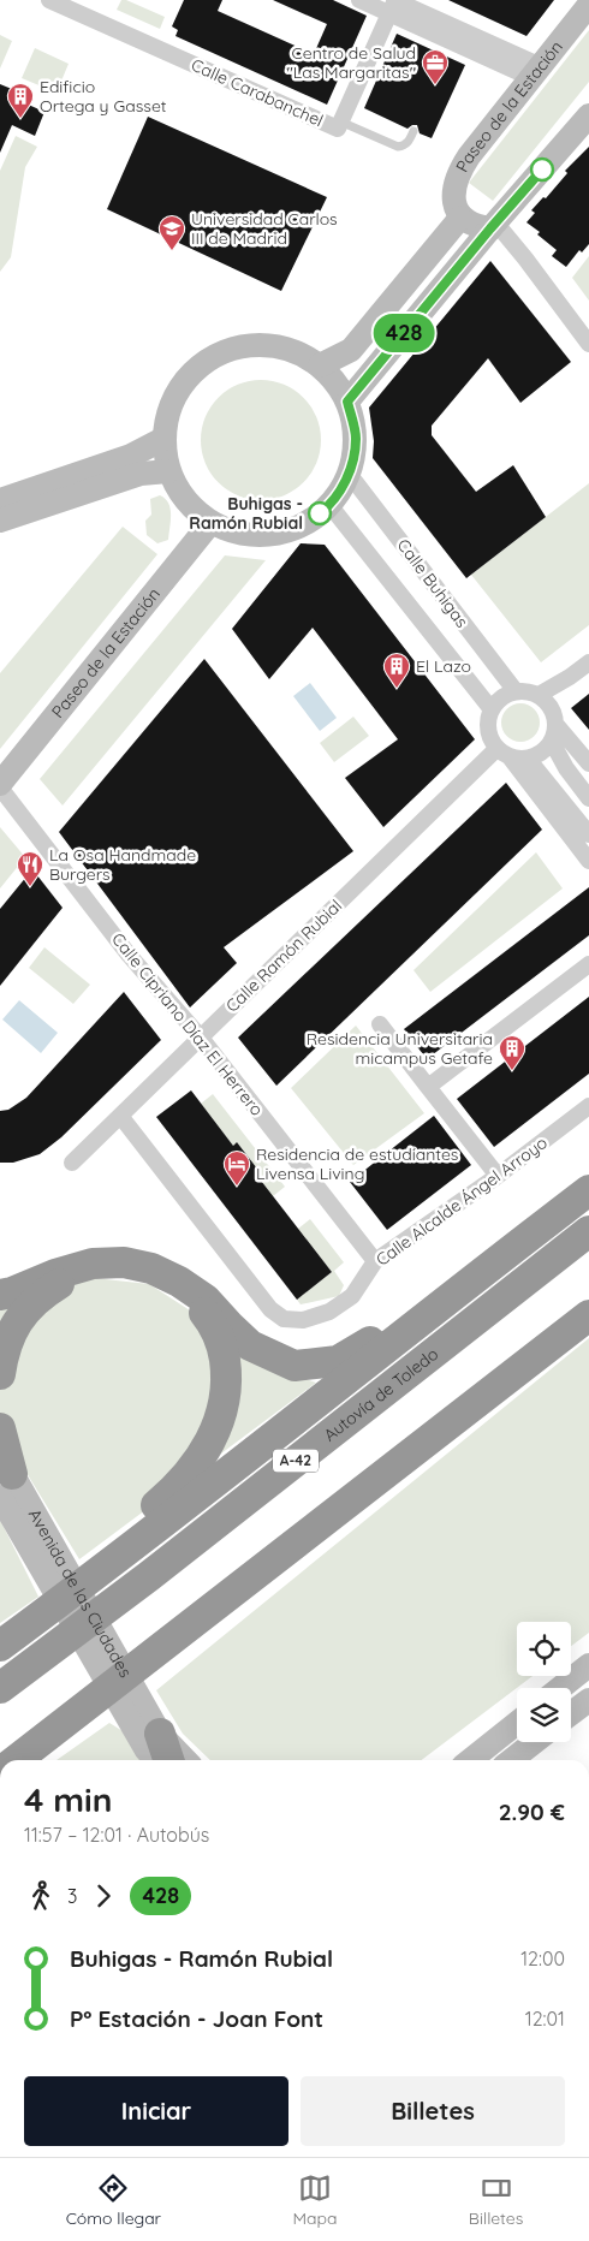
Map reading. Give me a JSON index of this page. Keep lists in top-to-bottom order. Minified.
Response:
{"streets":{"highway":["Autovía de Toledo","A-42"],"street":["Calle Carabanchel","Paseo de la Estación","Calle Buhigas","Calle Ramón Rubial","Calle Cipriano Díaz El Herrero","Calle Alcalde Ángel Arroyo","Avenida de las Ciudades"]},"crossings":[["Paseo de la Estación","Calle Buhigas"],["Paseo de la Estación","Calle Cipriano Díaz El Herrero"],["Calle Buhigas","Calle Ramón Rubial"],["Calle Ramón Rubial","Calle Cipriano Díaz El Herrero"],["Calle Ramón Rubial","Calle Alcalde Ángel Arroyo"],["Calle Cipriano Díaz El Herrero","Calle Alcalde Ángel Arroyo"]],"places":{"office":["Centro de Salud \"Las Margaritas\""],"building":["Edificio Ortega y Gasset","El Lazo","Residencia Universitaria micampus Getafe"],"school or university":["Universidad Carlos III de Madrid"],"other":["Buhigas - Ramón Rubial"],"restaurant":["La Osa Handmade Burgers"],"hotel":["Residencia de estudiantes Livensa Living"]},"lines":["bus line 428"],"page":{"on_map":"428","heading":["4 min","11:57 – 12:01 · Autobús","2.90 €"],"legs":["3","428"],"list":[{"name":"Buhigas - Ramón Rubial","value":"12:00"},{"name":"Pº Estación - Joan Font","value":"12:01"}],"buttons":["Iniciar","Billetes"],"tabs":["Cómo llegar","Mapa","Billetes"]}}
